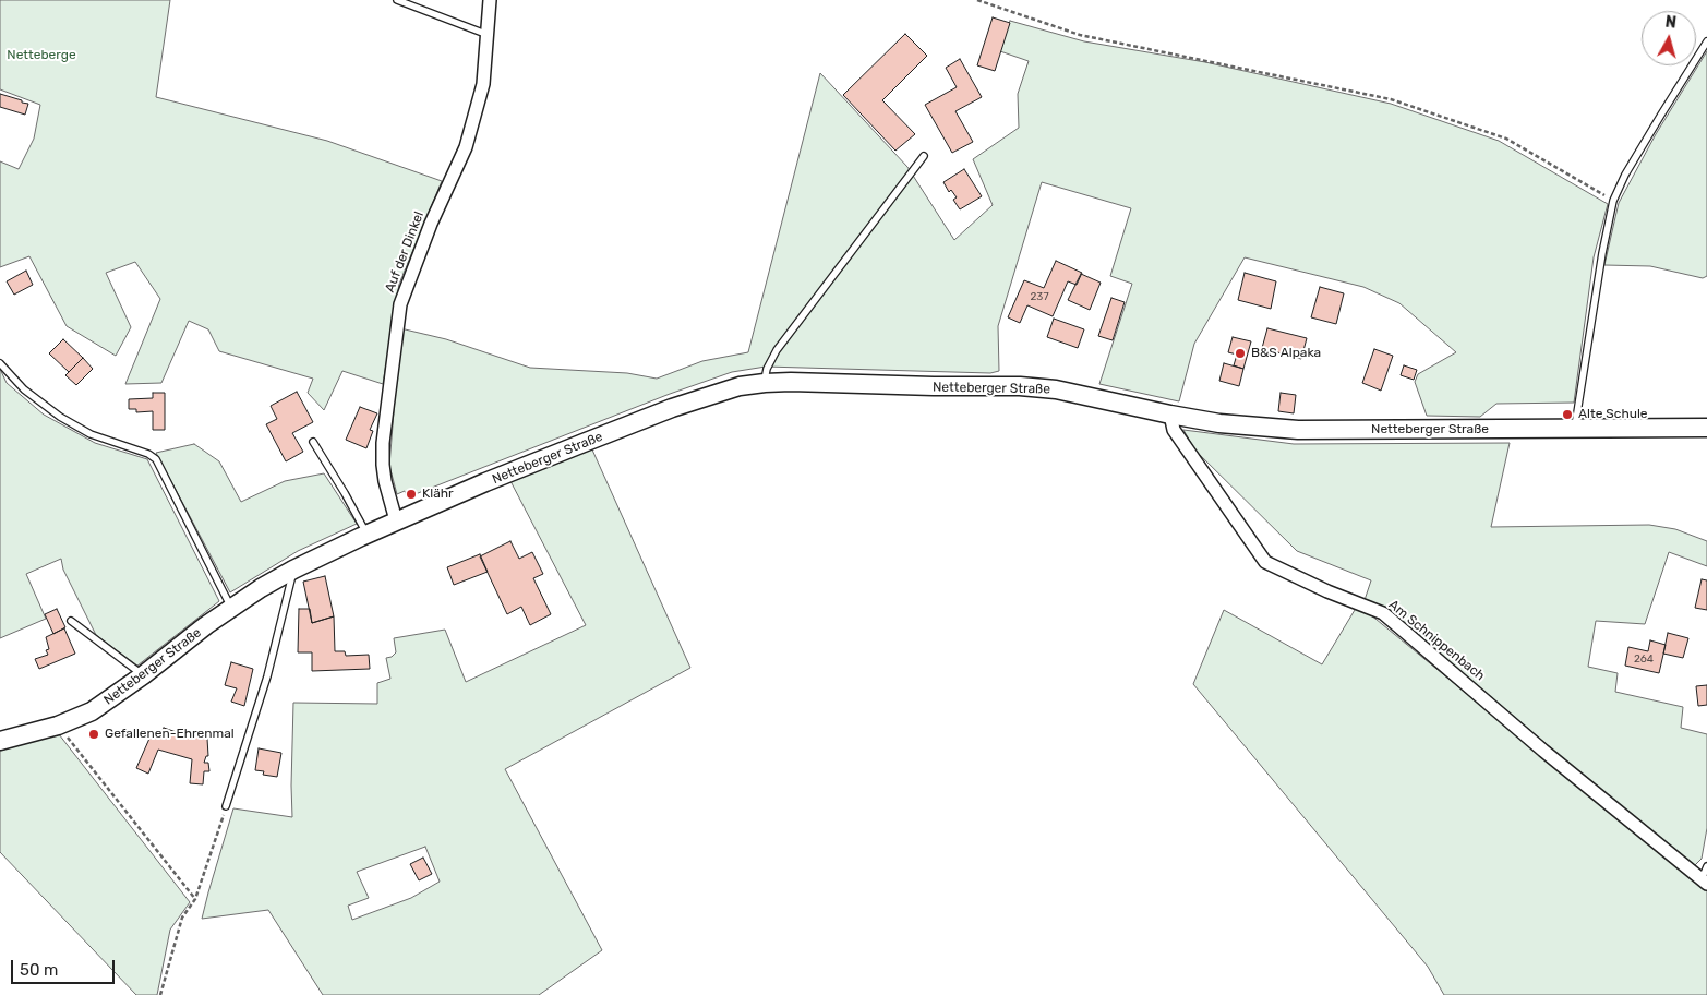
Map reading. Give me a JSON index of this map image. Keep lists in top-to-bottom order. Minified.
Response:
{"streets":{"street":["Auf der Dinkel","Netteberger Straße","Am Schnippenbach"]},"crossings":[["Auf der Dinkel","Netteberger Straße"],["Netteberger Straße","Am Schnippenbach"]],"parks":["Netteberge"],"places":["B&S Alpaka","Alte Schule","Klähr","Gefallenen-Ehrenmal"],"house_numbers":["237","264"],"scale_bar":"50 m","north":"top"}
